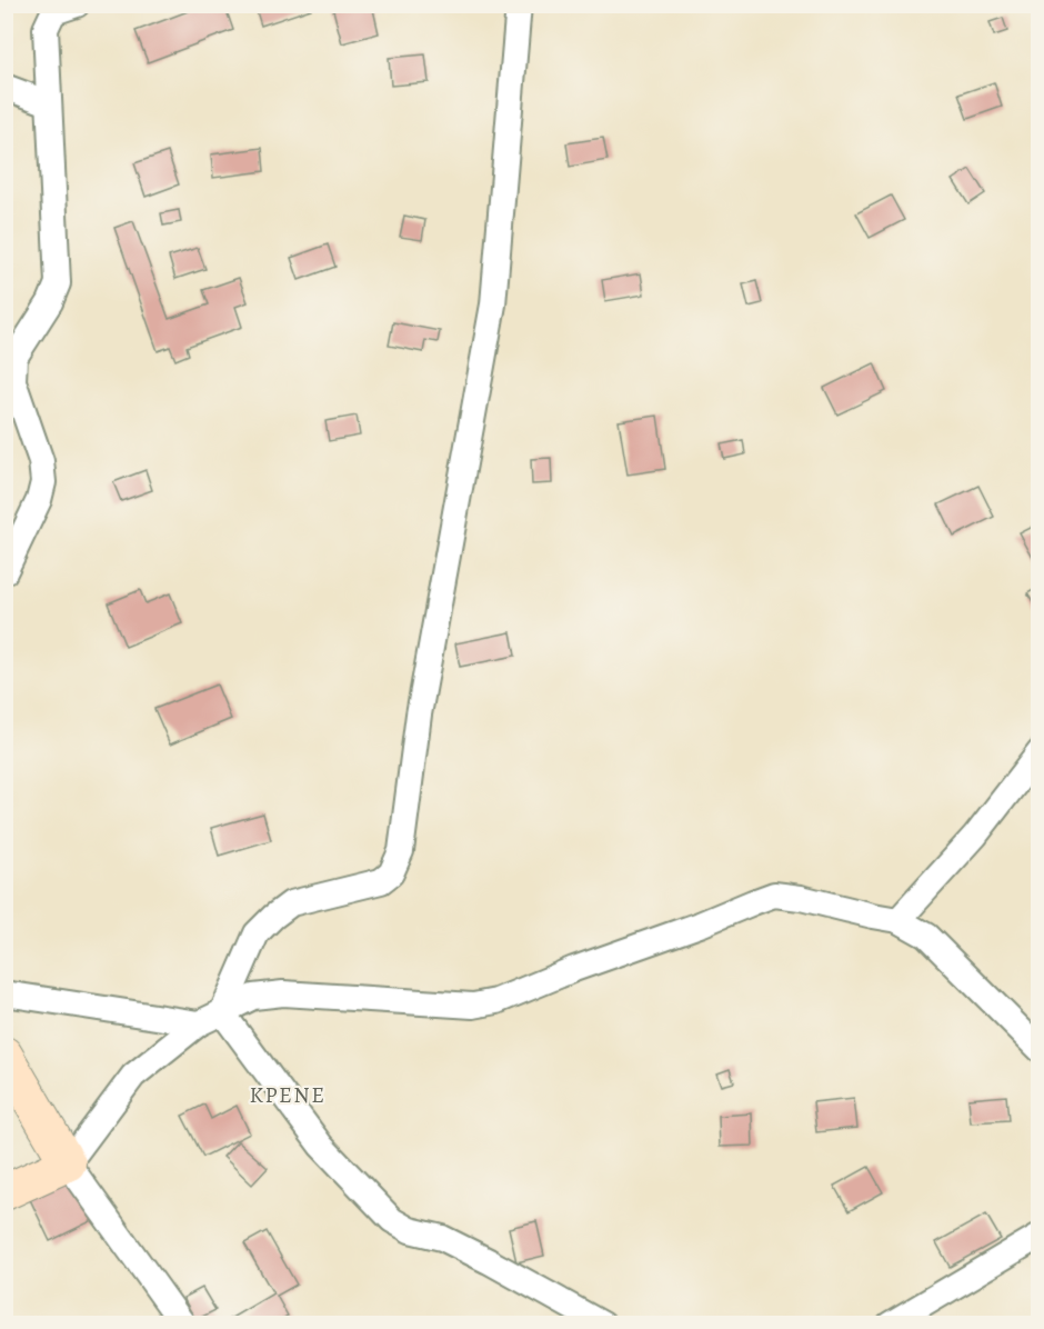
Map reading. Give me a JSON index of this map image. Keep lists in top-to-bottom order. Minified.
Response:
{"districts":["KPENE"]}
